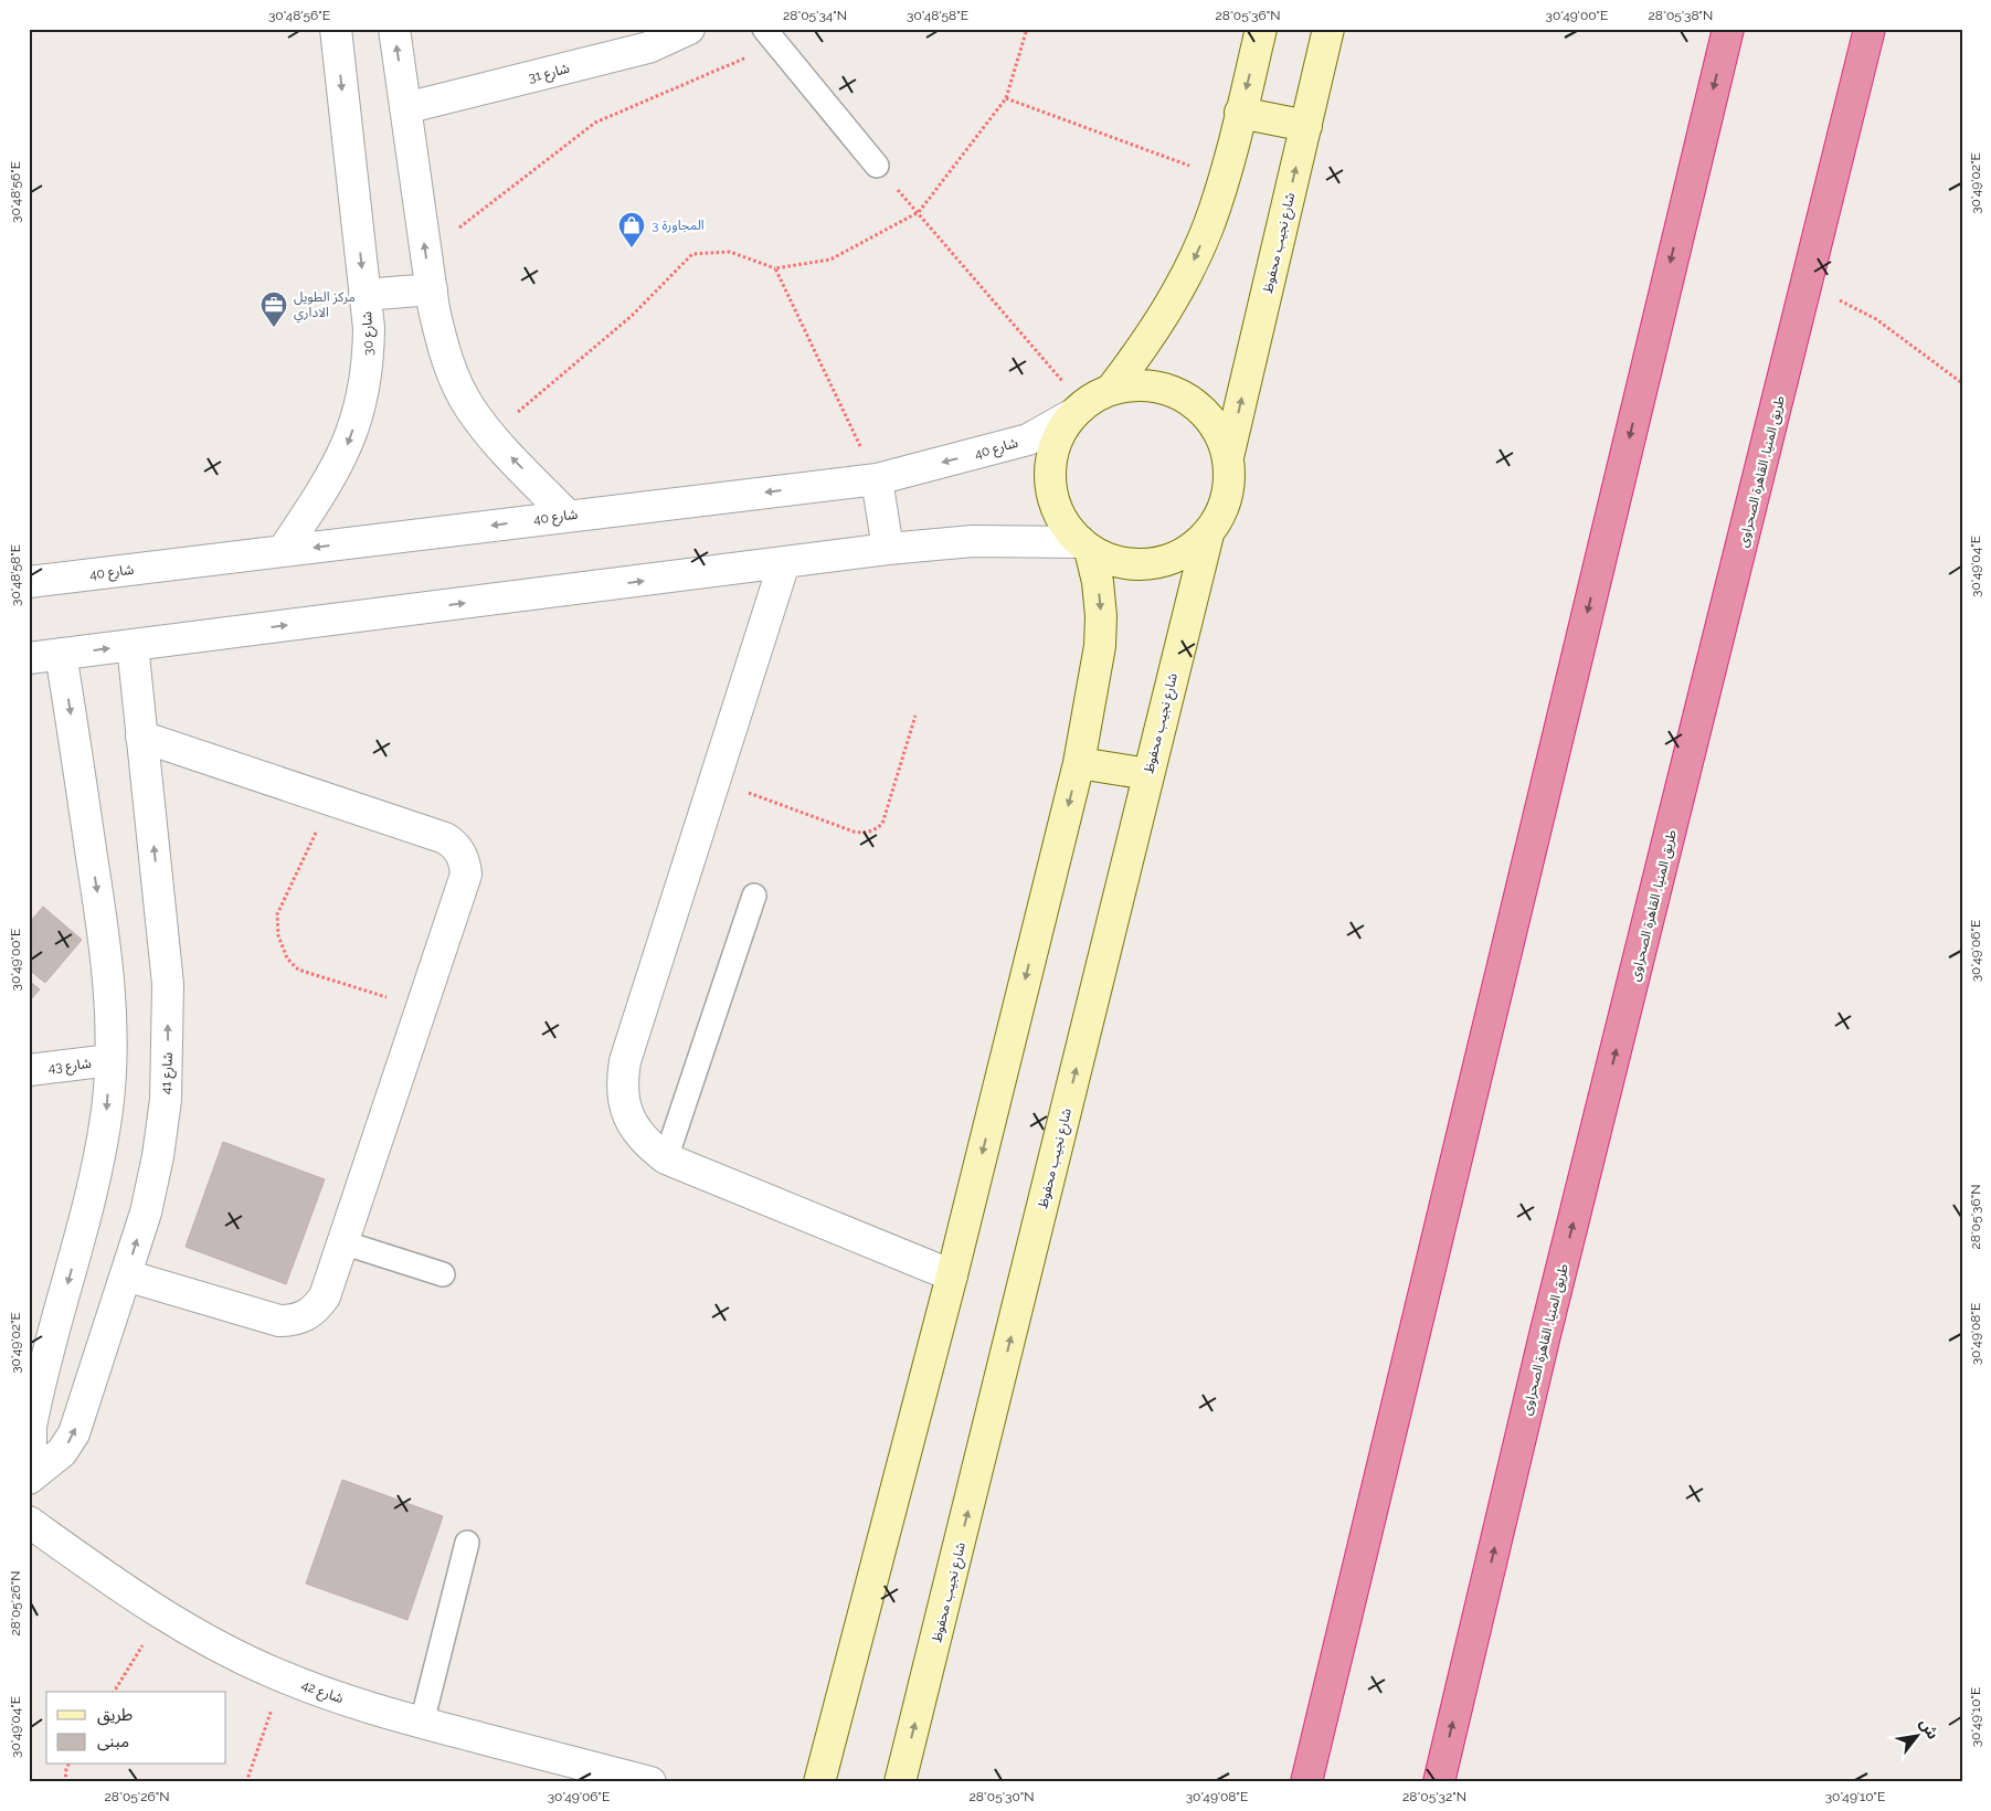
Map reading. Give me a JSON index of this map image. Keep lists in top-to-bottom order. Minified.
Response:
{"streets":{"highway":["طريق المنيا, القاهرة الصحراوى"],"street":["شارع 31","شارع نجيب محفوظ","شارع 30","شارع 40","شارع 43","شارع 41","شارع 42"]},"crossings":[["شارع نجيب محفوظ","شارع 40"],["شارع 30","شارع 40"],["شارع 43","شارع 41"]],"places":{"shop":["المجاورة 3"],"office":["مركز الطويل الاداري"]},"legend":["طريق","مبنى"],"north":"top right","coordinates":["30°48'56\"E","28°05'34\"N","30°48'58\"E","28°05'36\"N","30°49'00\"E","28°05'38\"N","30°49'02\"E","30°49'04\"E","30°49'06\"E","30°49'08\"E","28°05'26\"N","30°49'10\"E","28°05'30\"N","28°05'32\"N"]}
